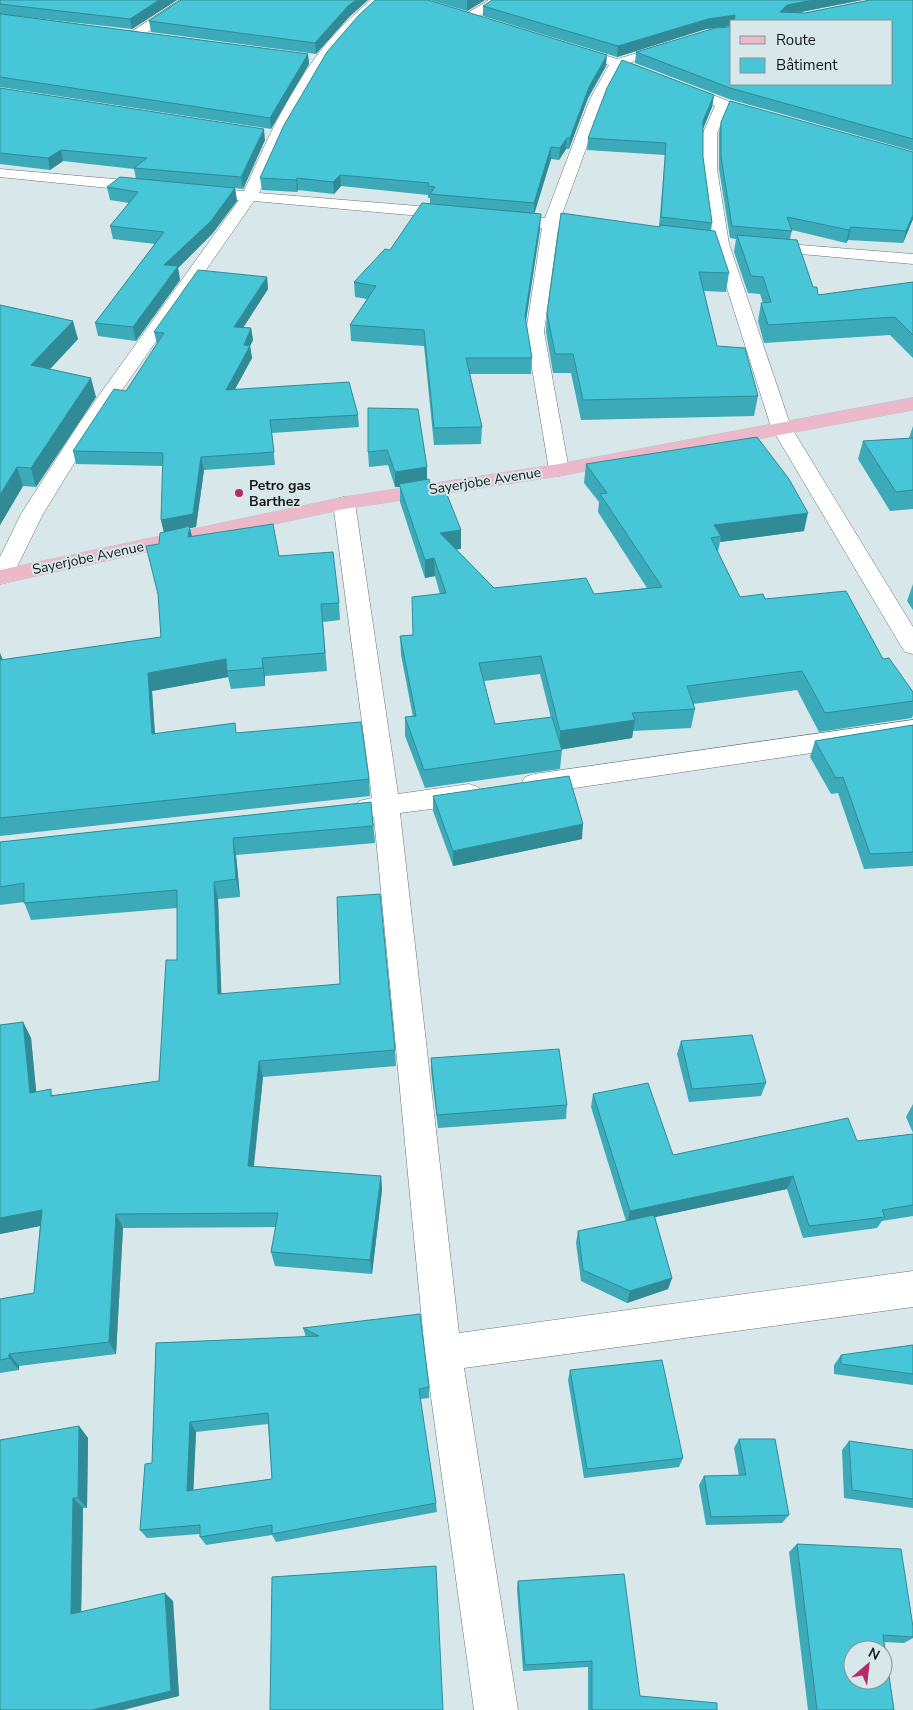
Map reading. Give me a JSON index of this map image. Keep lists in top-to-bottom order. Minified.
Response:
{"streets":{"main road":["Sayerjobe Avenue"]},"places":["Petro gas Barthez"],"legend":["Route","Bâtiment"],"north":"top right"}
